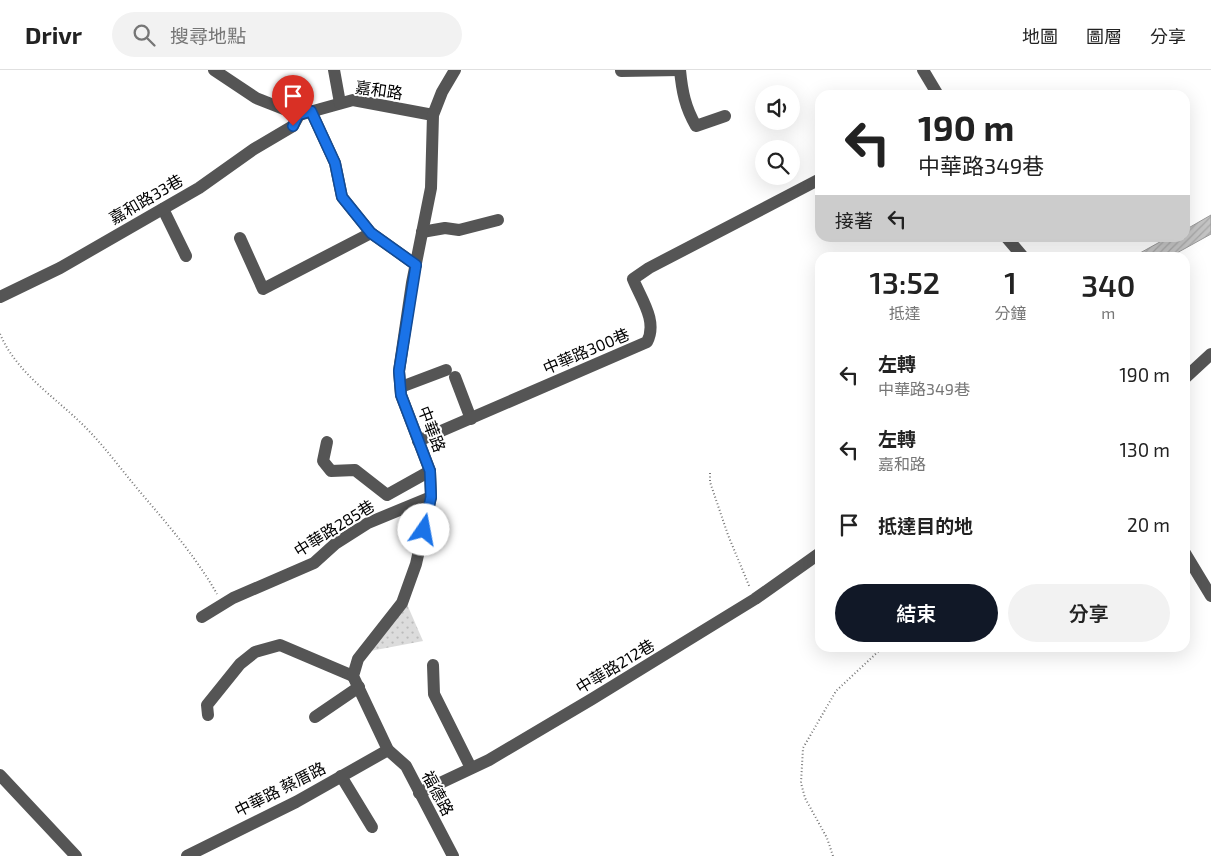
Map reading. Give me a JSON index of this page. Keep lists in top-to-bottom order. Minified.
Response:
{"streets":{"street":["嘉和路","嘉和路33巷","中華路300巷","中華路","中華路285巷","中華路212巷","中華路 蔡厝路","福德路"]},"crossings":[["嘉和路","嘉和路33巷"],["嘉和路","中華路"],["中華路300巷","中華路"],["中華路","中華路285巷"],["中華路212巷","福德路"],["中華路 蔡厝路","福德路"]],"page":{"header":"Drivr","search":"搜尋地點","nav":["地圖","圖層","分享"],"turn":["190 m","中華路349巷"],"then":"接著","eta":["13:52","抵達","1","分鐘","340","m"],"list":[{"name":"左轉","note":"中華路349巷","value":"190 m"},{"name":"左轉","note":"嘉和路","value":"130 m"},{"name":"抵達目的地","value":"20 m"}],"buttons":["結束","分享"]}}
